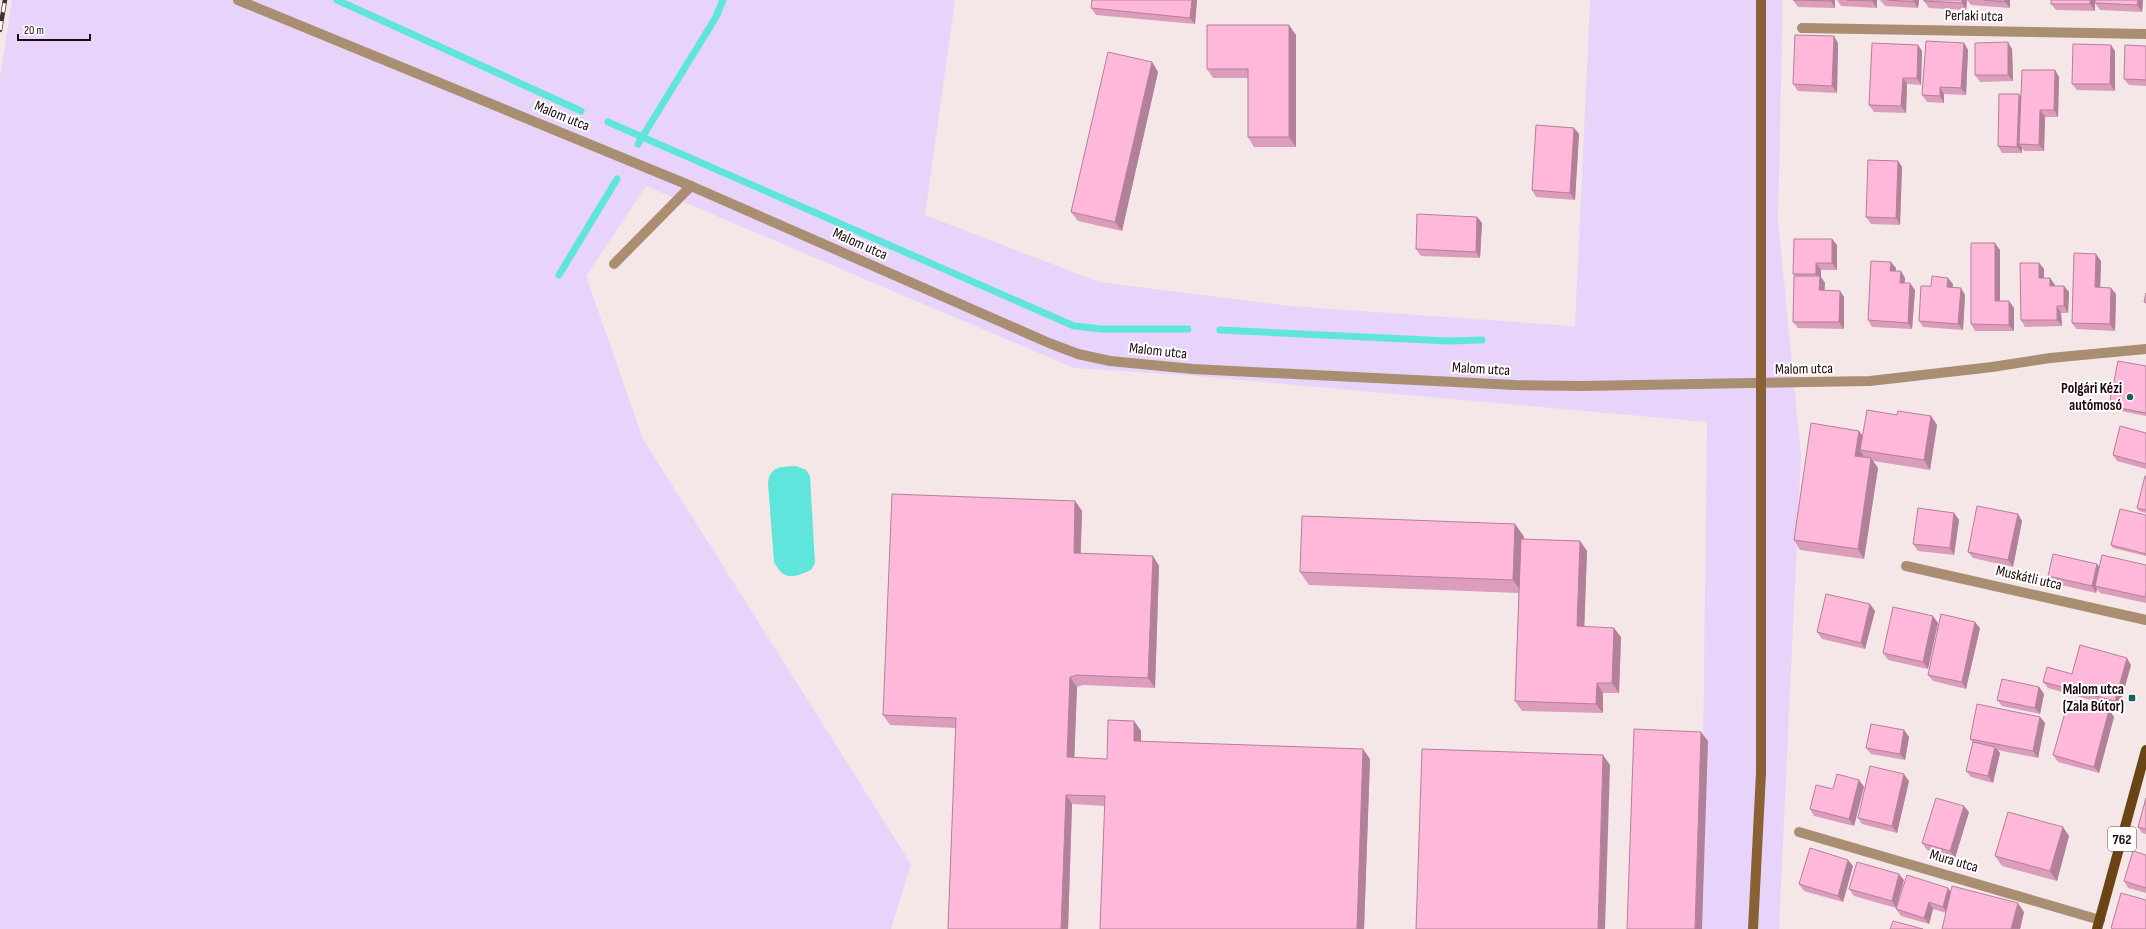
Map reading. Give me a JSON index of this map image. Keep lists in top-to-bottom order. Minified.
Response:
{"streets":{"main road":["762"],"street":["Perlaki utca","Malom utca","Muskátli utca","Mura utca"]},"crossings":[["762","Mura utca"]],"places":{"other":["Polgári Kézi autómosó"],"transit":["Malom utca (Zala Bútor)"]},"scale_bar":"20 m"}
